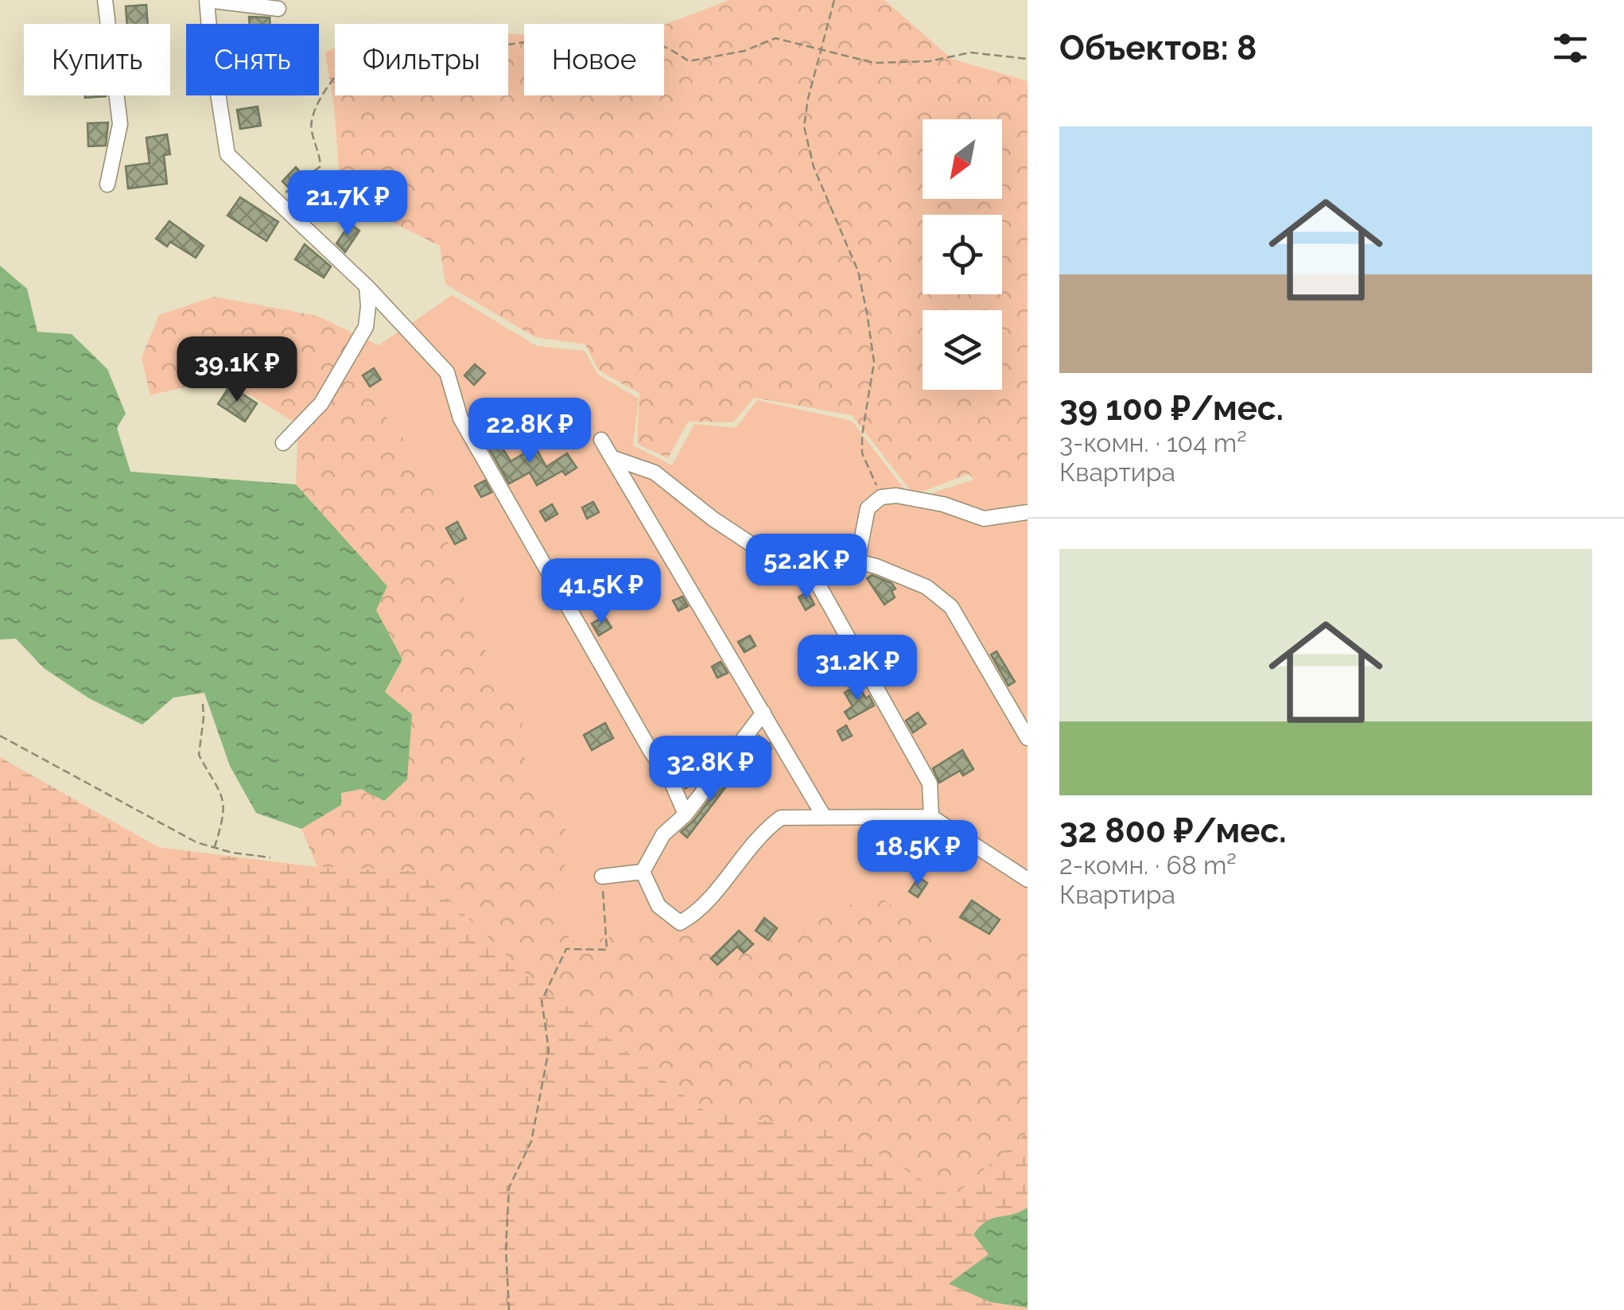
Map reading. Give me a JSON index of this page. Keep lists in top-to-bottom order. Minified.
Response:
{"north":"bottom left","page":{"heading":"Объектов: 8","chip":["Купить","Снять","Фильтры","Новое"],"list":[{"name":"39 100 ₽/мес.","note":"3-комн. · 104 m² · Квартира"},{"name":"32 800 ₽/мес.","note":"2-комн. · 68 m² · Квартира"}],"price":["21.7K ₽","39.1K ₽","22.8K ₽","52.2K ₽","41.5K ₽","31.2K ₽","32.8K ₽","18.5K ₽"]}}
